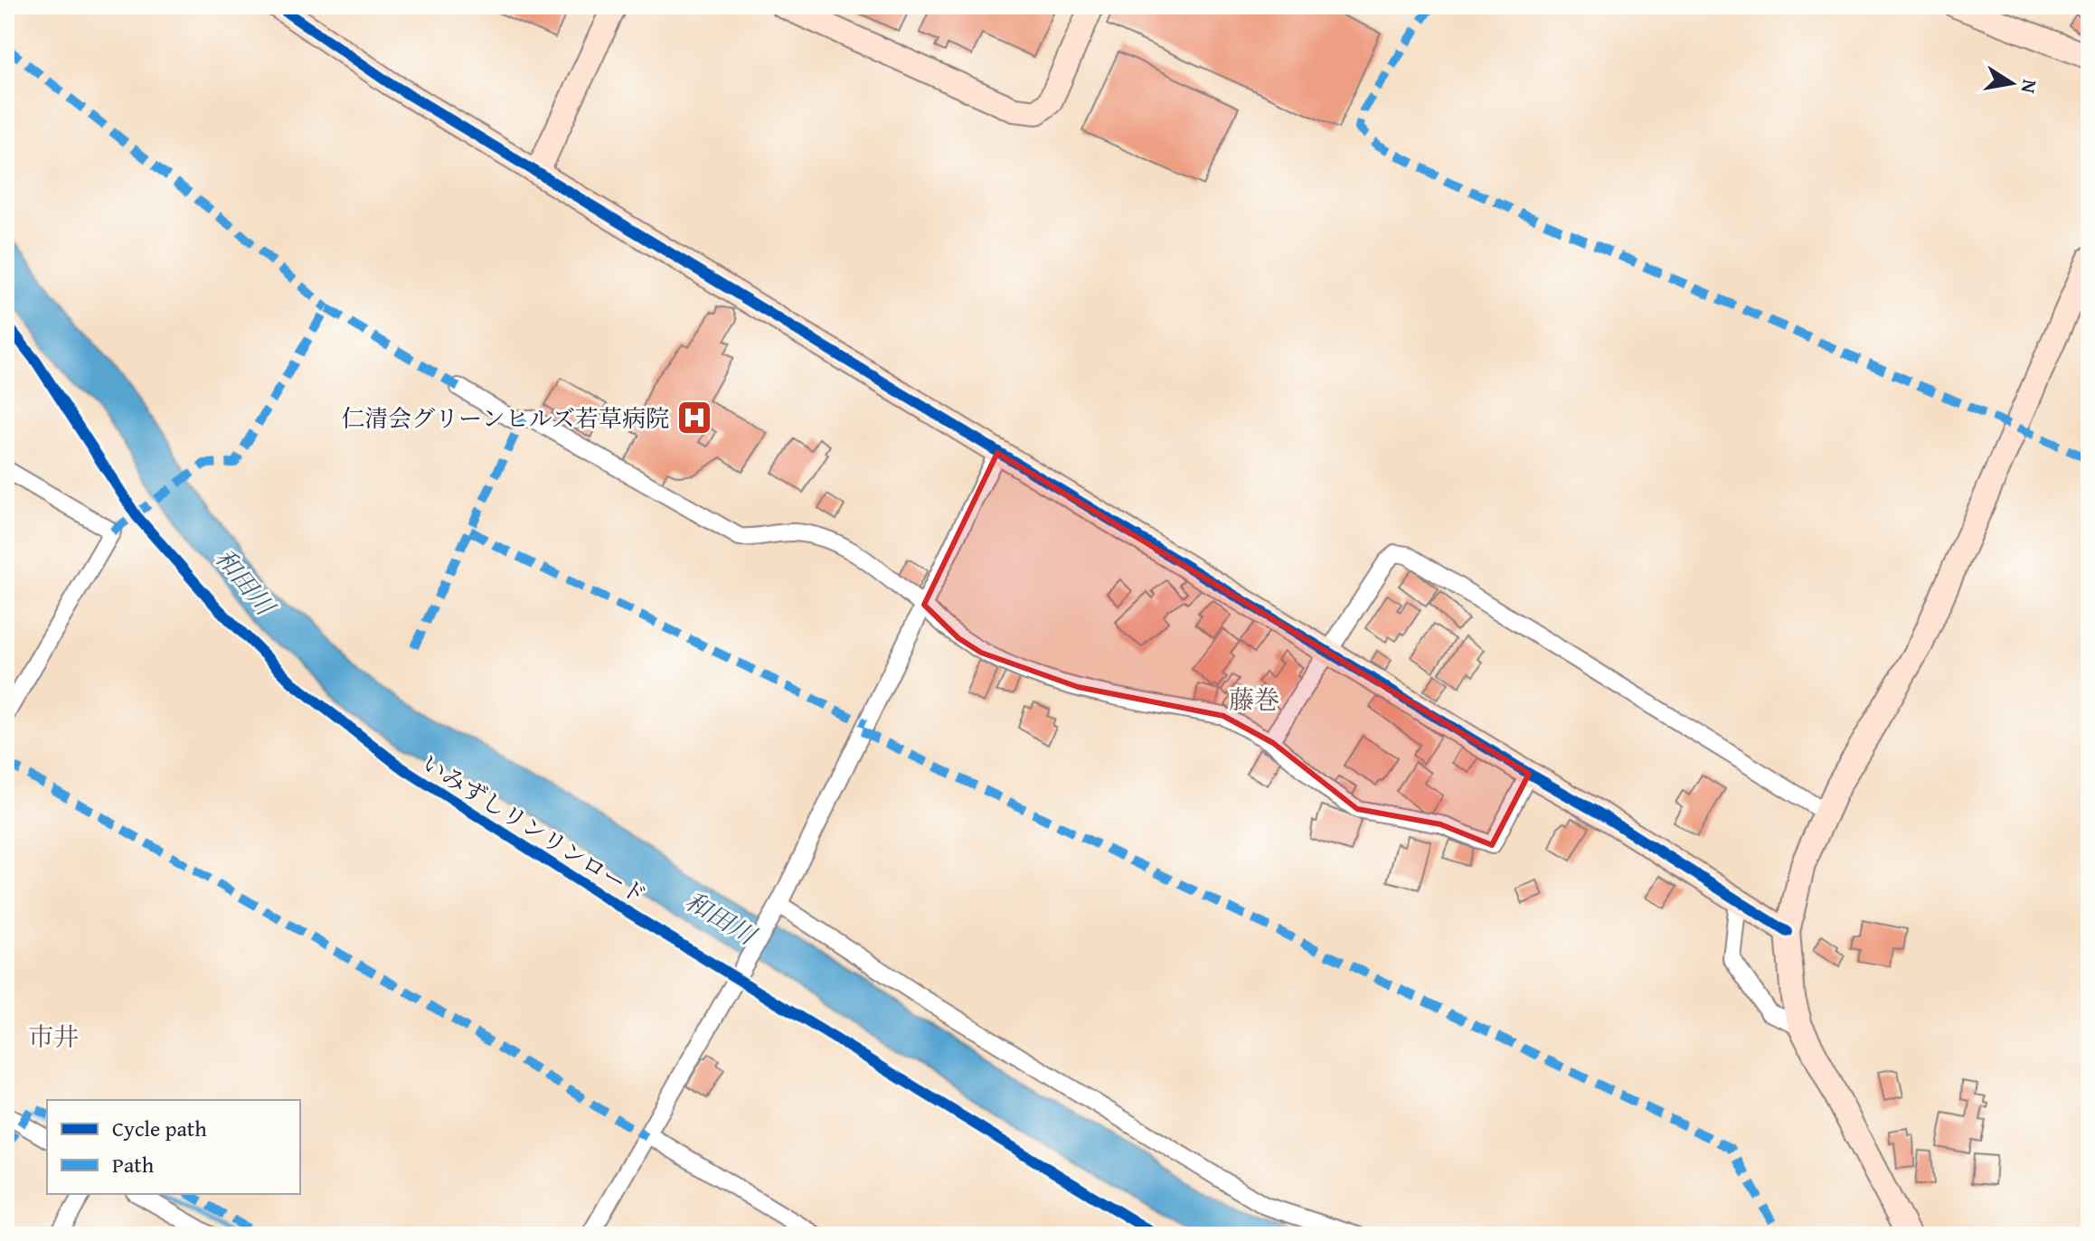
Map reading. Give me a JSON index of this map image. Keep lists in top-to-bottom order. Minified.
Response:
{"streets":{"cycle path":["いみずしリンリンロード"]},"districts":["藤巻","市井"],"water":["和田川"],"places":{"hospital":["仁清会グリーンヒルズ若草病院"]},"legend":["Cycle path","Path"],"north":"right"}
